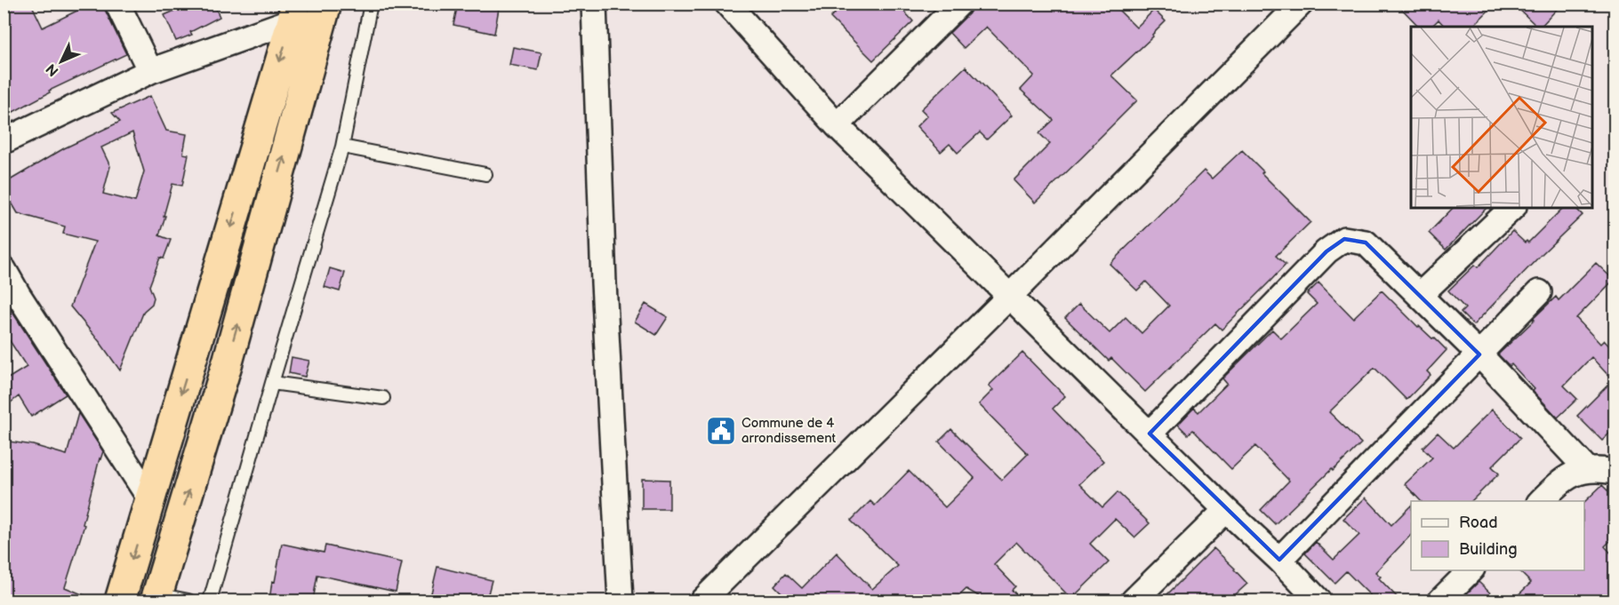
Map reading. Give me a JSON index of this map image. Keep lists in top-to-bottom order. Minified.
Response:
{"places":{"public building":["Commune de 4 arrondissement"]},"legend":["Road","Building"],"north":"bottom left"}
